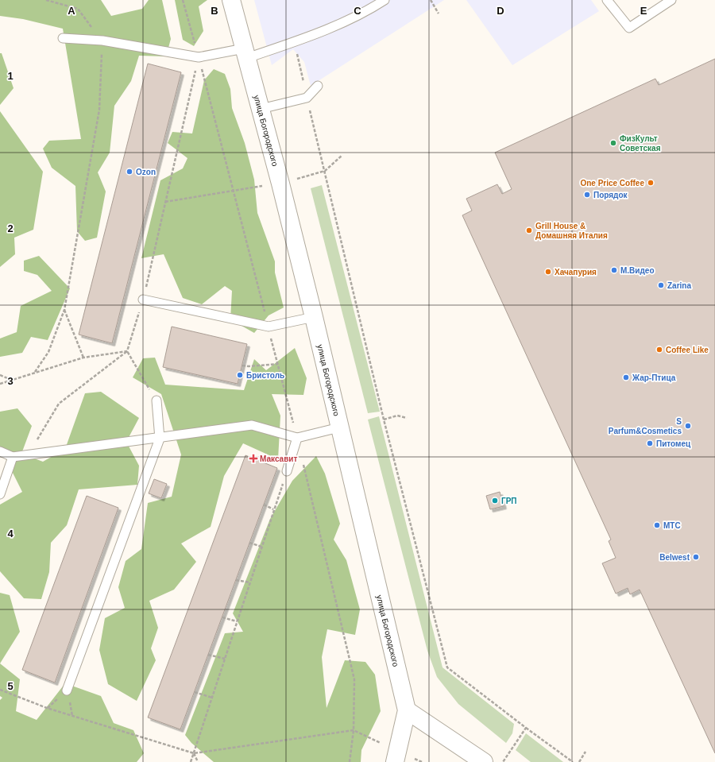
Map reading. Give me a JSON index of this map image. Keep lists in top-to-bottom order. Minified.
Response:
{"streets":{"street":["улица Богородского"]},"places":{"other":["ФизКульт Советская","Ozon","One Price Coffee","Порядок","Grill House & Домашняя Италия","М.Видео","Хачапурия","Zarina","Coffee Like","Бристоль","Жар-Птица","S Parfum&Cosmetics","Питомец","ГРП","МТС","Belwest"],"health":["Максавит"]},"grid":{"columns":["A","B","C","D","E"],"rows":["1","2","3","4","5"]}}
